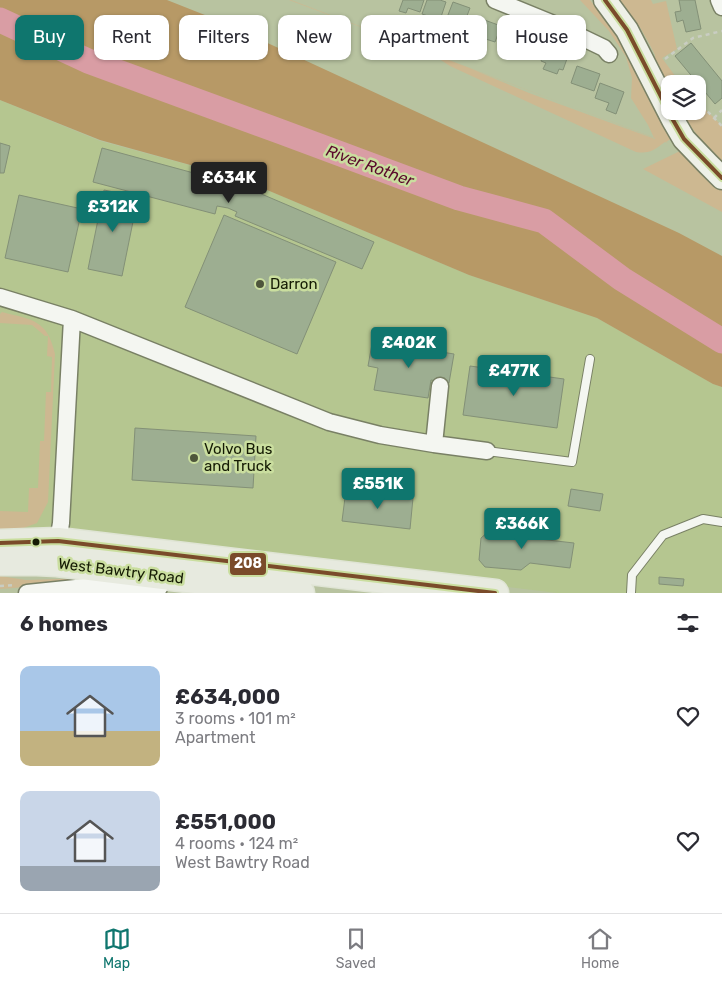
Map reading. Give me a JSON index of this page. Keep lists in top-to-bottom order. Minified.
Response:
{"streets":{"main road":["West Bawtry Road"]},"water":["River Rother"],"places":["Darron","Volvo Bus and Truck"],"lines":["transit line 208"],"page":{"chip":["Buy","Rent","Filters","New","Apartment","House"],"price":["£634K","£312K","£402K","£477K","£551K","£366K"],"heading":"6 homes","list":[{"name":"£634,000","note":"3 rooms · 101 m² · Apartment"},{"name":"£551,000","note":"4 rooms · 124 m² · West Bawtry Road"}],"tabs":["Map","Saved","Home"]}}
